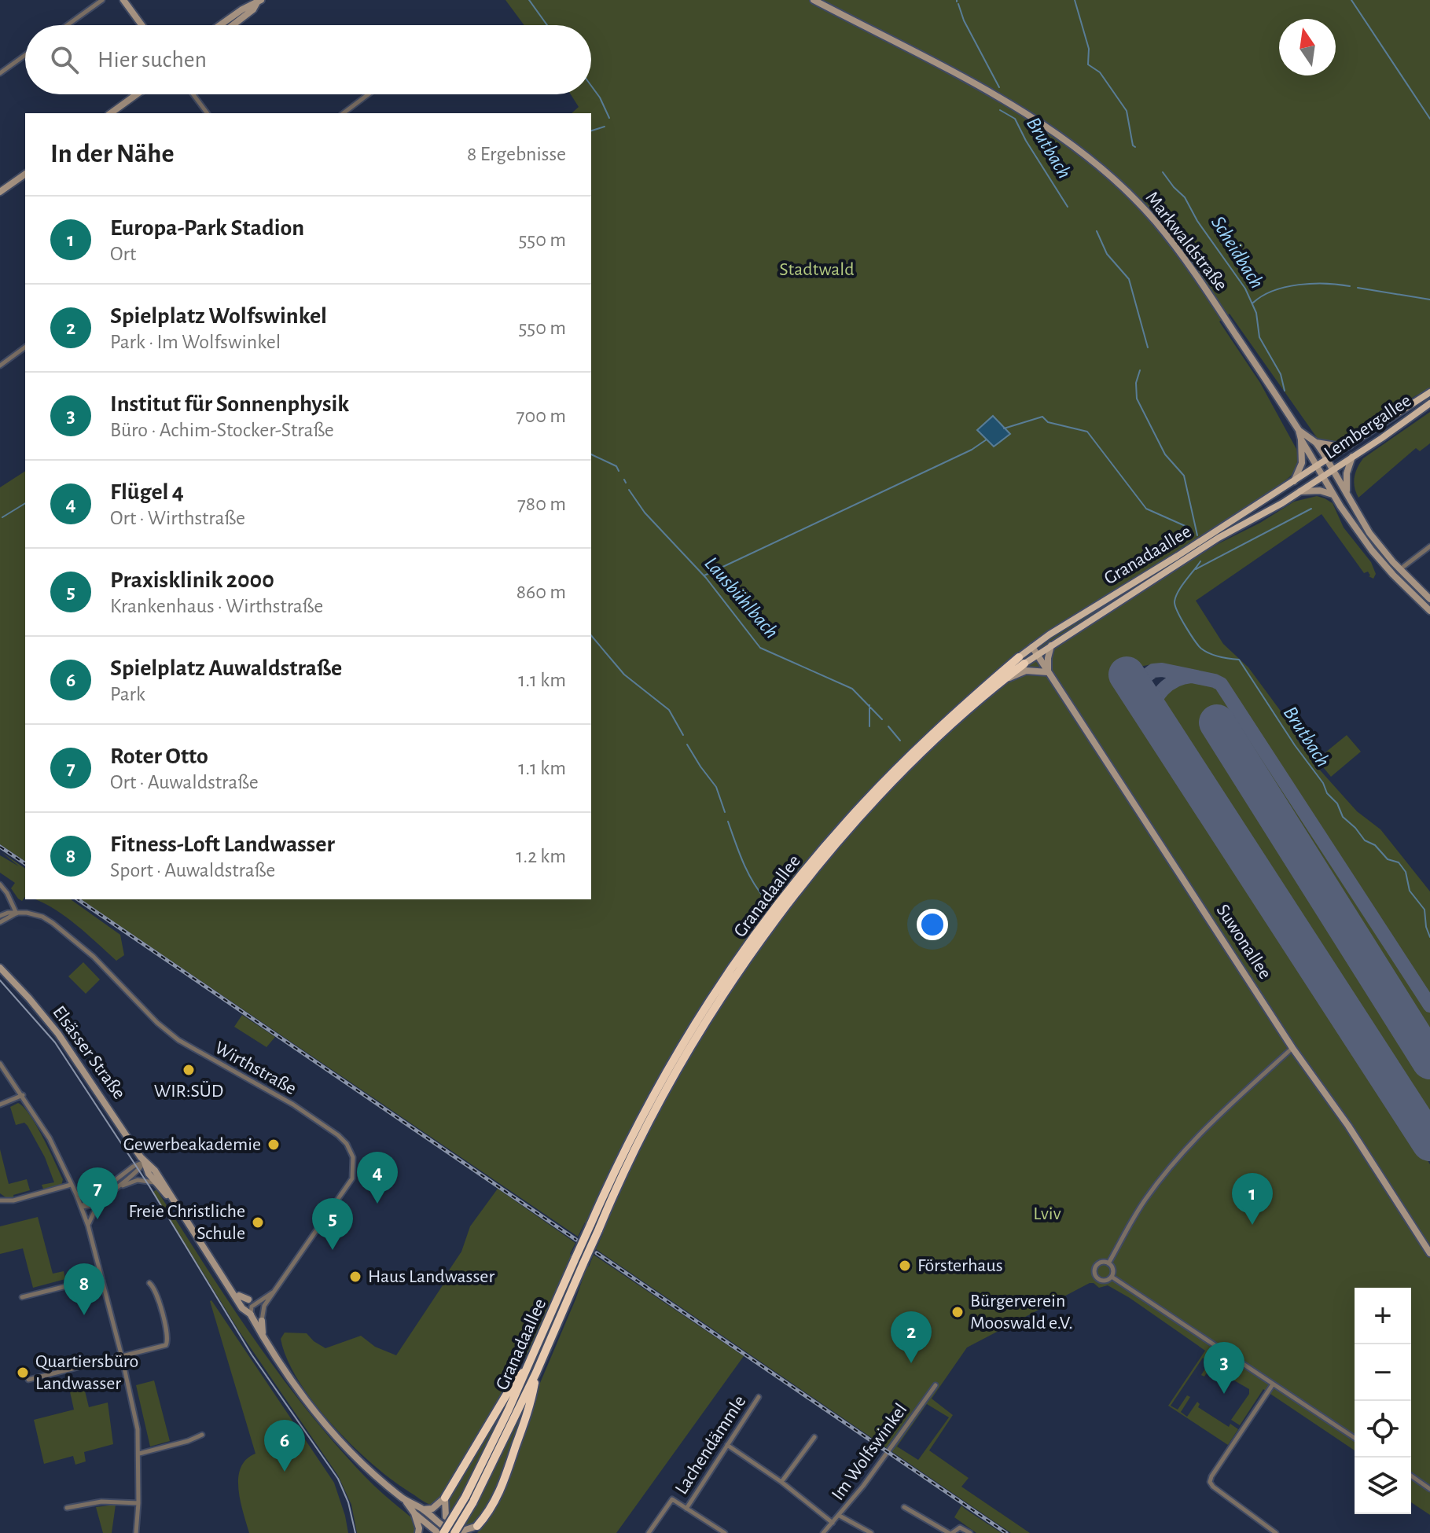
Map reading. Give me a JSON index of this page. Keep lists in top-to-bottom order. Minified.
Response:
{"streets":{"highway":["Granadaallee"],"main road":["Markwaldstraße","Lembergallee","Suwonallee","Elsässer Straße"],"street":["Wirthstraße","Lachendämmle","Im Wolfswinkel"]},"crossings":[["Markwaldstraße","Lembergallee"],["Markwaldstraße","Granadaallee"],["Lembergallee","Granadaallee"],["Granadaallee","Suwonallee"],["Granadaallee","Elsässer Straße"],["Elsässer Straße","Wirthstraße"]],"water":["Brutbach","Scheidbach","Lausbühlbach"],"parks":["Stadtwald","Lviv"],"places":["WIR:SÜD","Gewerbeakademie","Freie Christliche Schule","Försterhaus","Haus Landwasser","Bürgerverein Mooswald e.V.","Quartiersbüro Landwasser"],"north":"top","page":{"search":"Hier suchen","heading":["In der Nähe","8 Ergebnisse"],"list":[{"mark":"1","name":"Europa-Park Stadion","note":"Ort","value":"550 m"},{"mark":"2","name":"Spielplatz Wolfswinkel","note":"Park · Im Wolfswinkel","value":"550 m"},{"mark":"3","name":"Institut für Sonnenphysik","note":"Büro · Achim-Stocker-Straße","value":"700 m"},{"mark":"4","name":"Flügel 4","note":"Ort · Wirthstraße","value":"780 m"},{"mark":"5","name":"Praxisklinik 2000","note":"Krankenhaus · Wirthstraße","value":"860 m"},{"mark":"6","name":"Spielplatz Auwaldstraße","note":"Park","value":"1.1 km"},{"mark":"7","name":"Roter Otto","note":"Ort · Auwaldstraße","value":"1.1 km"},{"mark":"8","name":"Fitness-Loft Landwasser","note":"Sport · Auwaldstraße","value":"1.2 km"}],"pins":["4","7","1","5","8","2","3","6"],"map_buttons":["+","−"]}}
